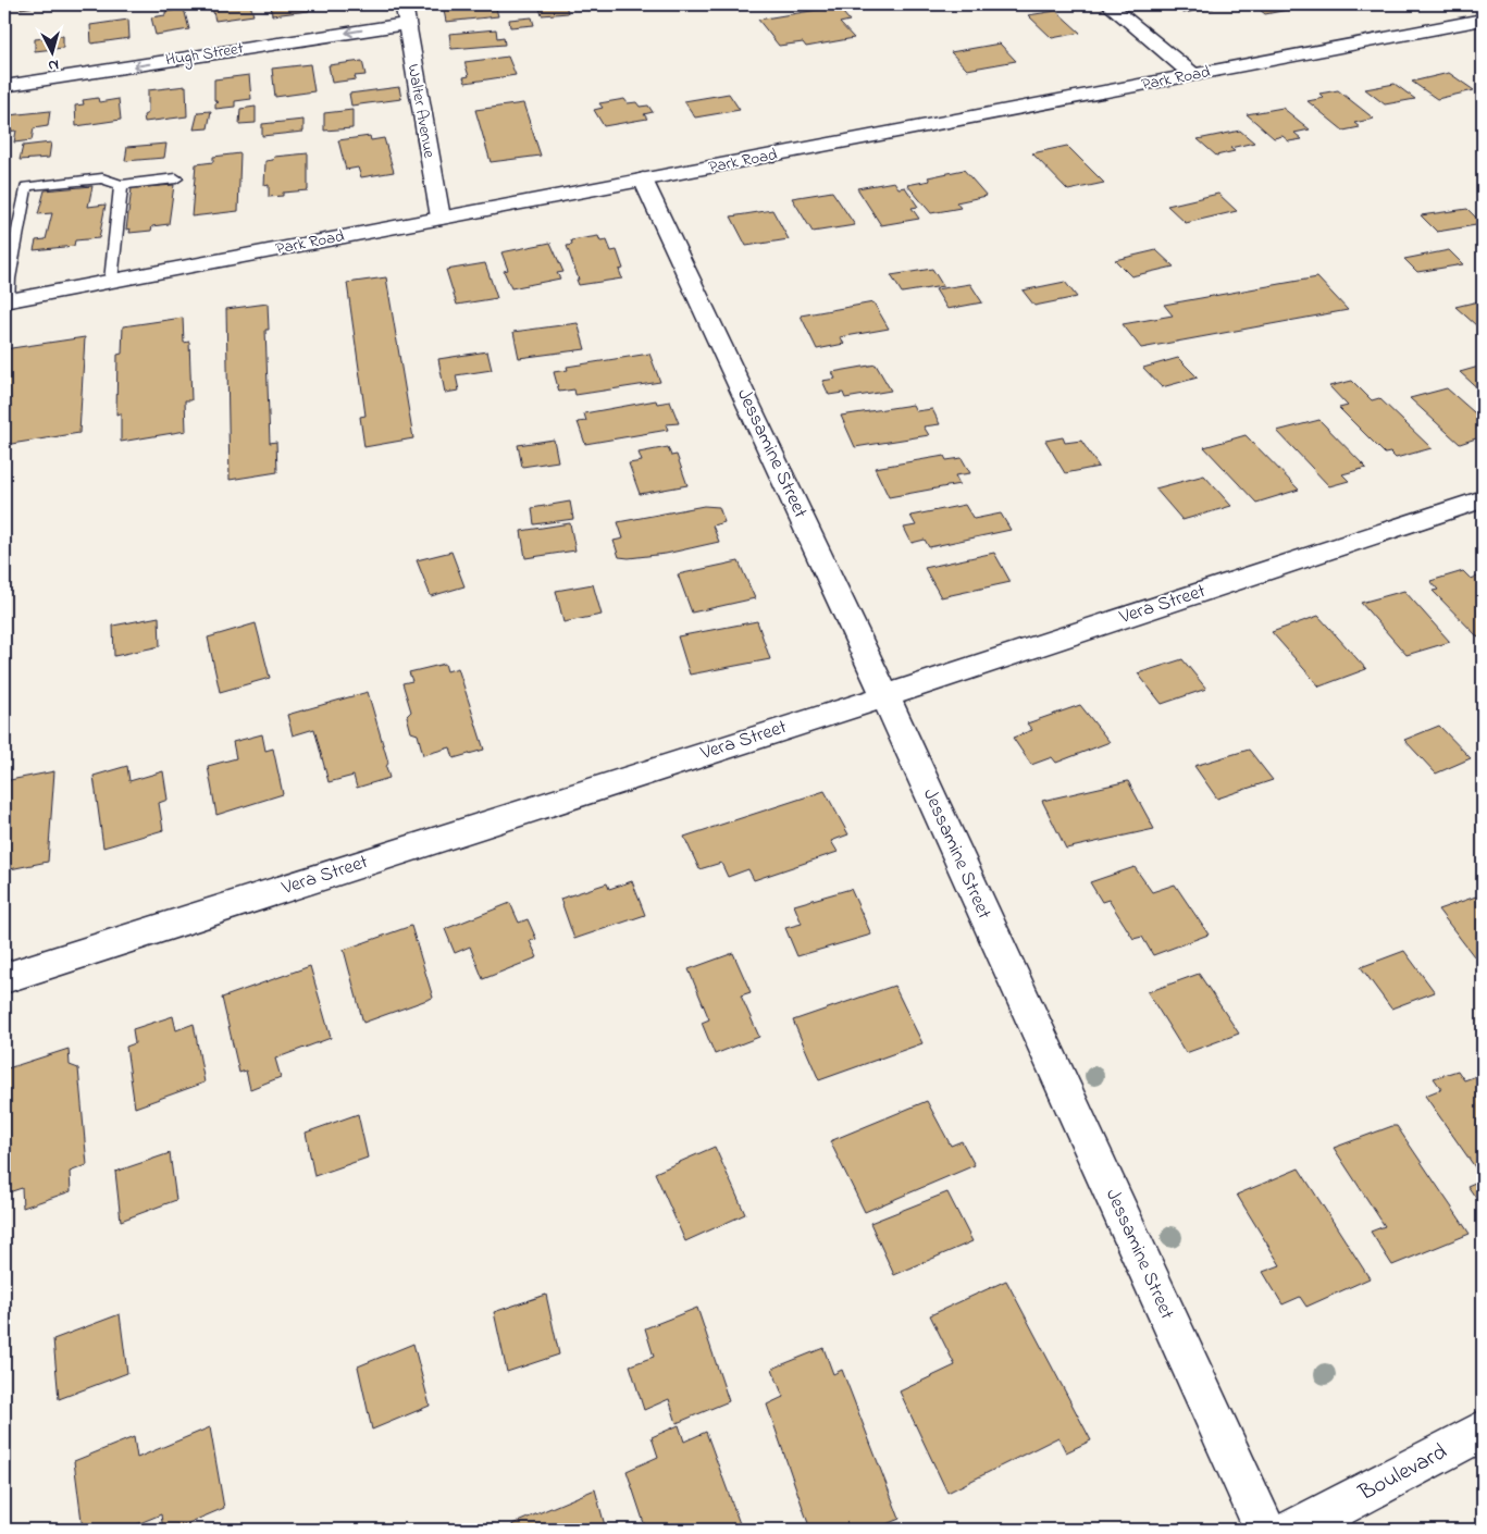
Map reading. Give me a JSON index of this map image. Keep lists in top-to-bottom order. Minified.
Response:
{"streets":{"street":["Hugh Street","Park Road","Walter Avenue","Jessamine Street","Vera Street","Boulevard"]},"crossings":[["Hugh Street","Walter Avenue"],["Park Road","Walter Avenue"],["Park Road","Jessamine Street"],["Jessamine Street","Vera Street"]],"one_way":["Hugh Street"],"north":"bottom"}
